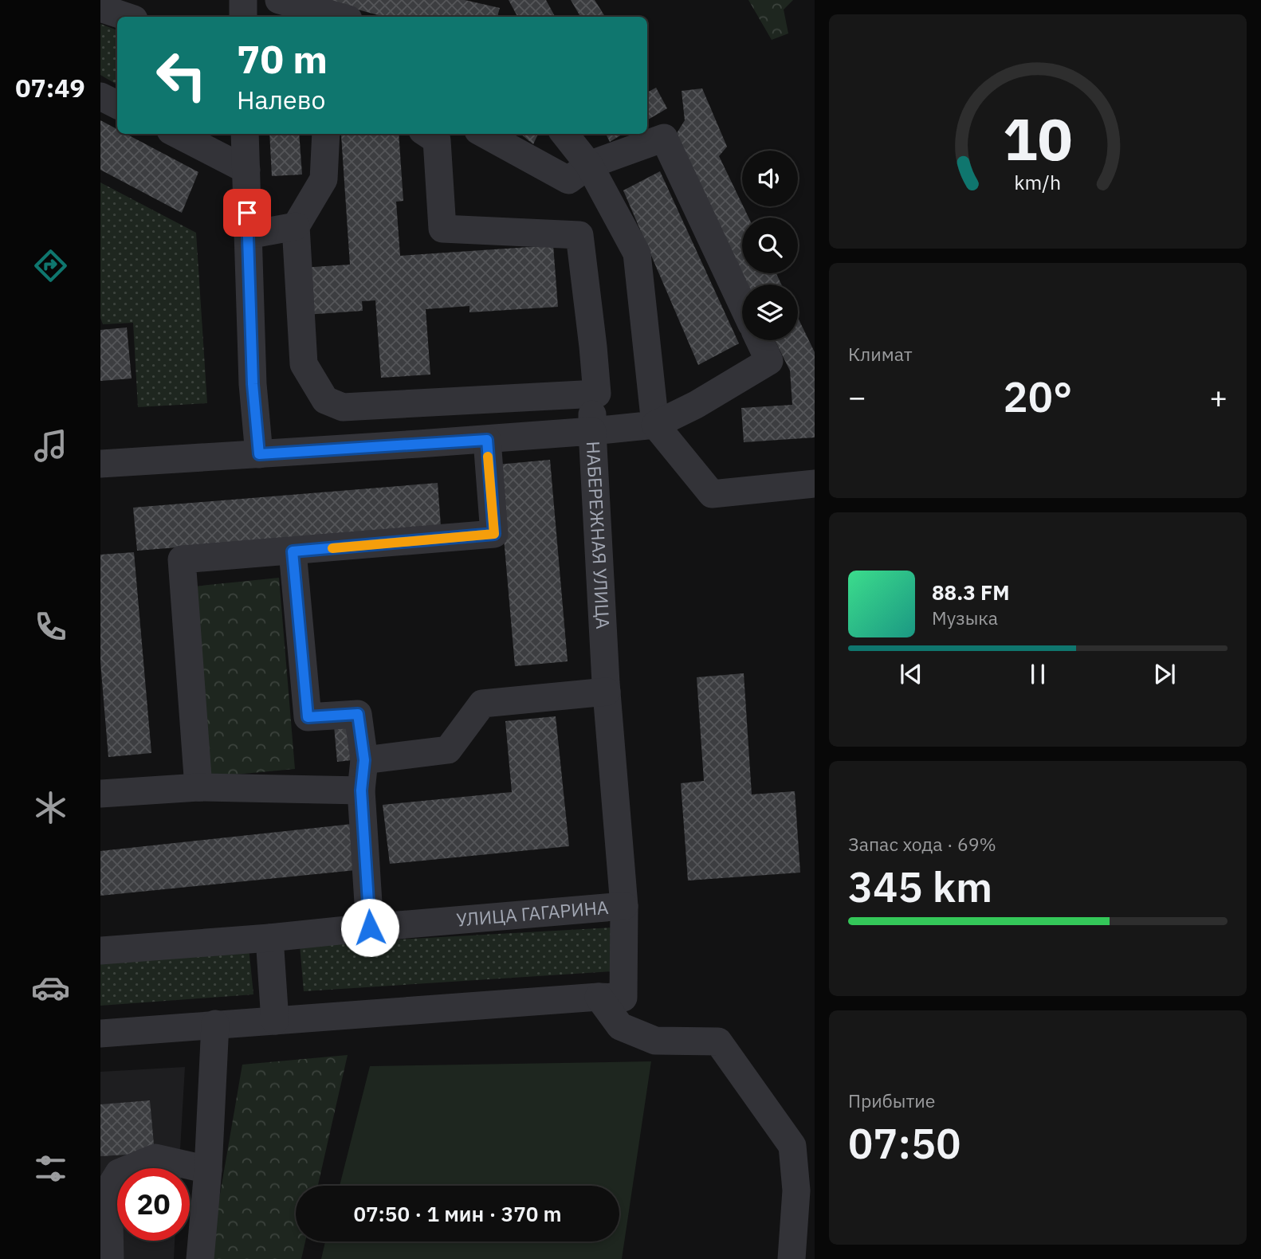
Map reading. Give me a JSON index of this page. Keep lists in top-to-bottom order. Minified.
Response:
{"streets":{"street":["НАБЕРЕЖНАЯ УЛИЦА","УЛИЦА ГАГАРИНА"]},"crossings":[["НАБЕРЕЖНАЯ УЛИЦА","УЛИЦА ГАГАРИНА"]],"page":{"tabs":"07:49","turn":["70 m","Налево"],"tile":["Климат",["Запас хода · 69%","345 km"],["Прибытие","07:50"]],"heat":["−","20°","+"],"song":["88.3 FM","Музыка"],"limit":"20","trip":"07:50 · 1 мин · 370 m","gauge":["10","km/h"]}}
